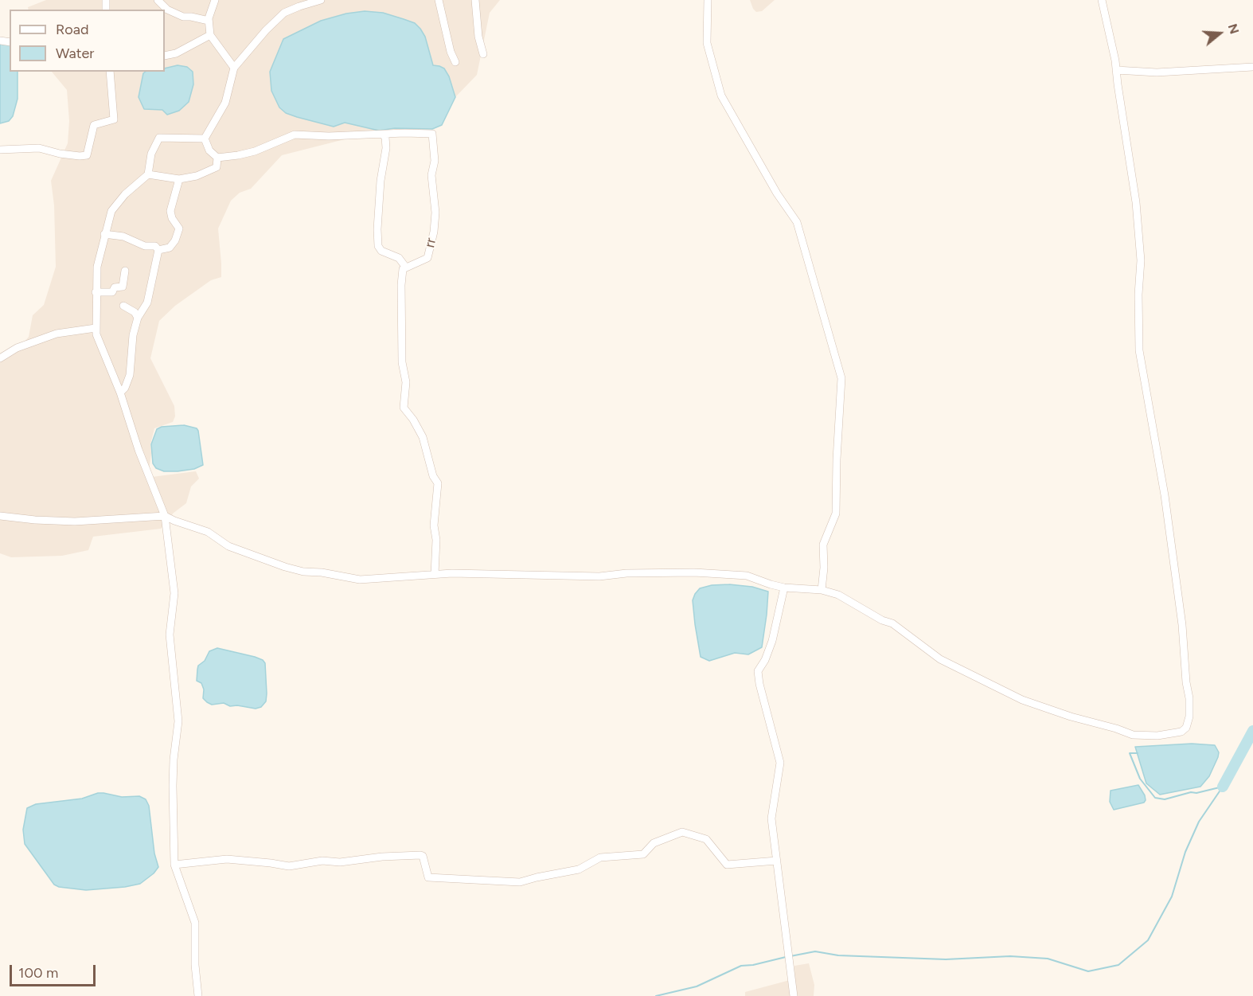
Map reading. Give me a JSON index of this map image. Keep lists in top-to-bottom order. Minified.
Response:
{"streets":{"street":["rr"]},"legend":["Road","Water"],"scale_bar":"100 m","north":"right"}
